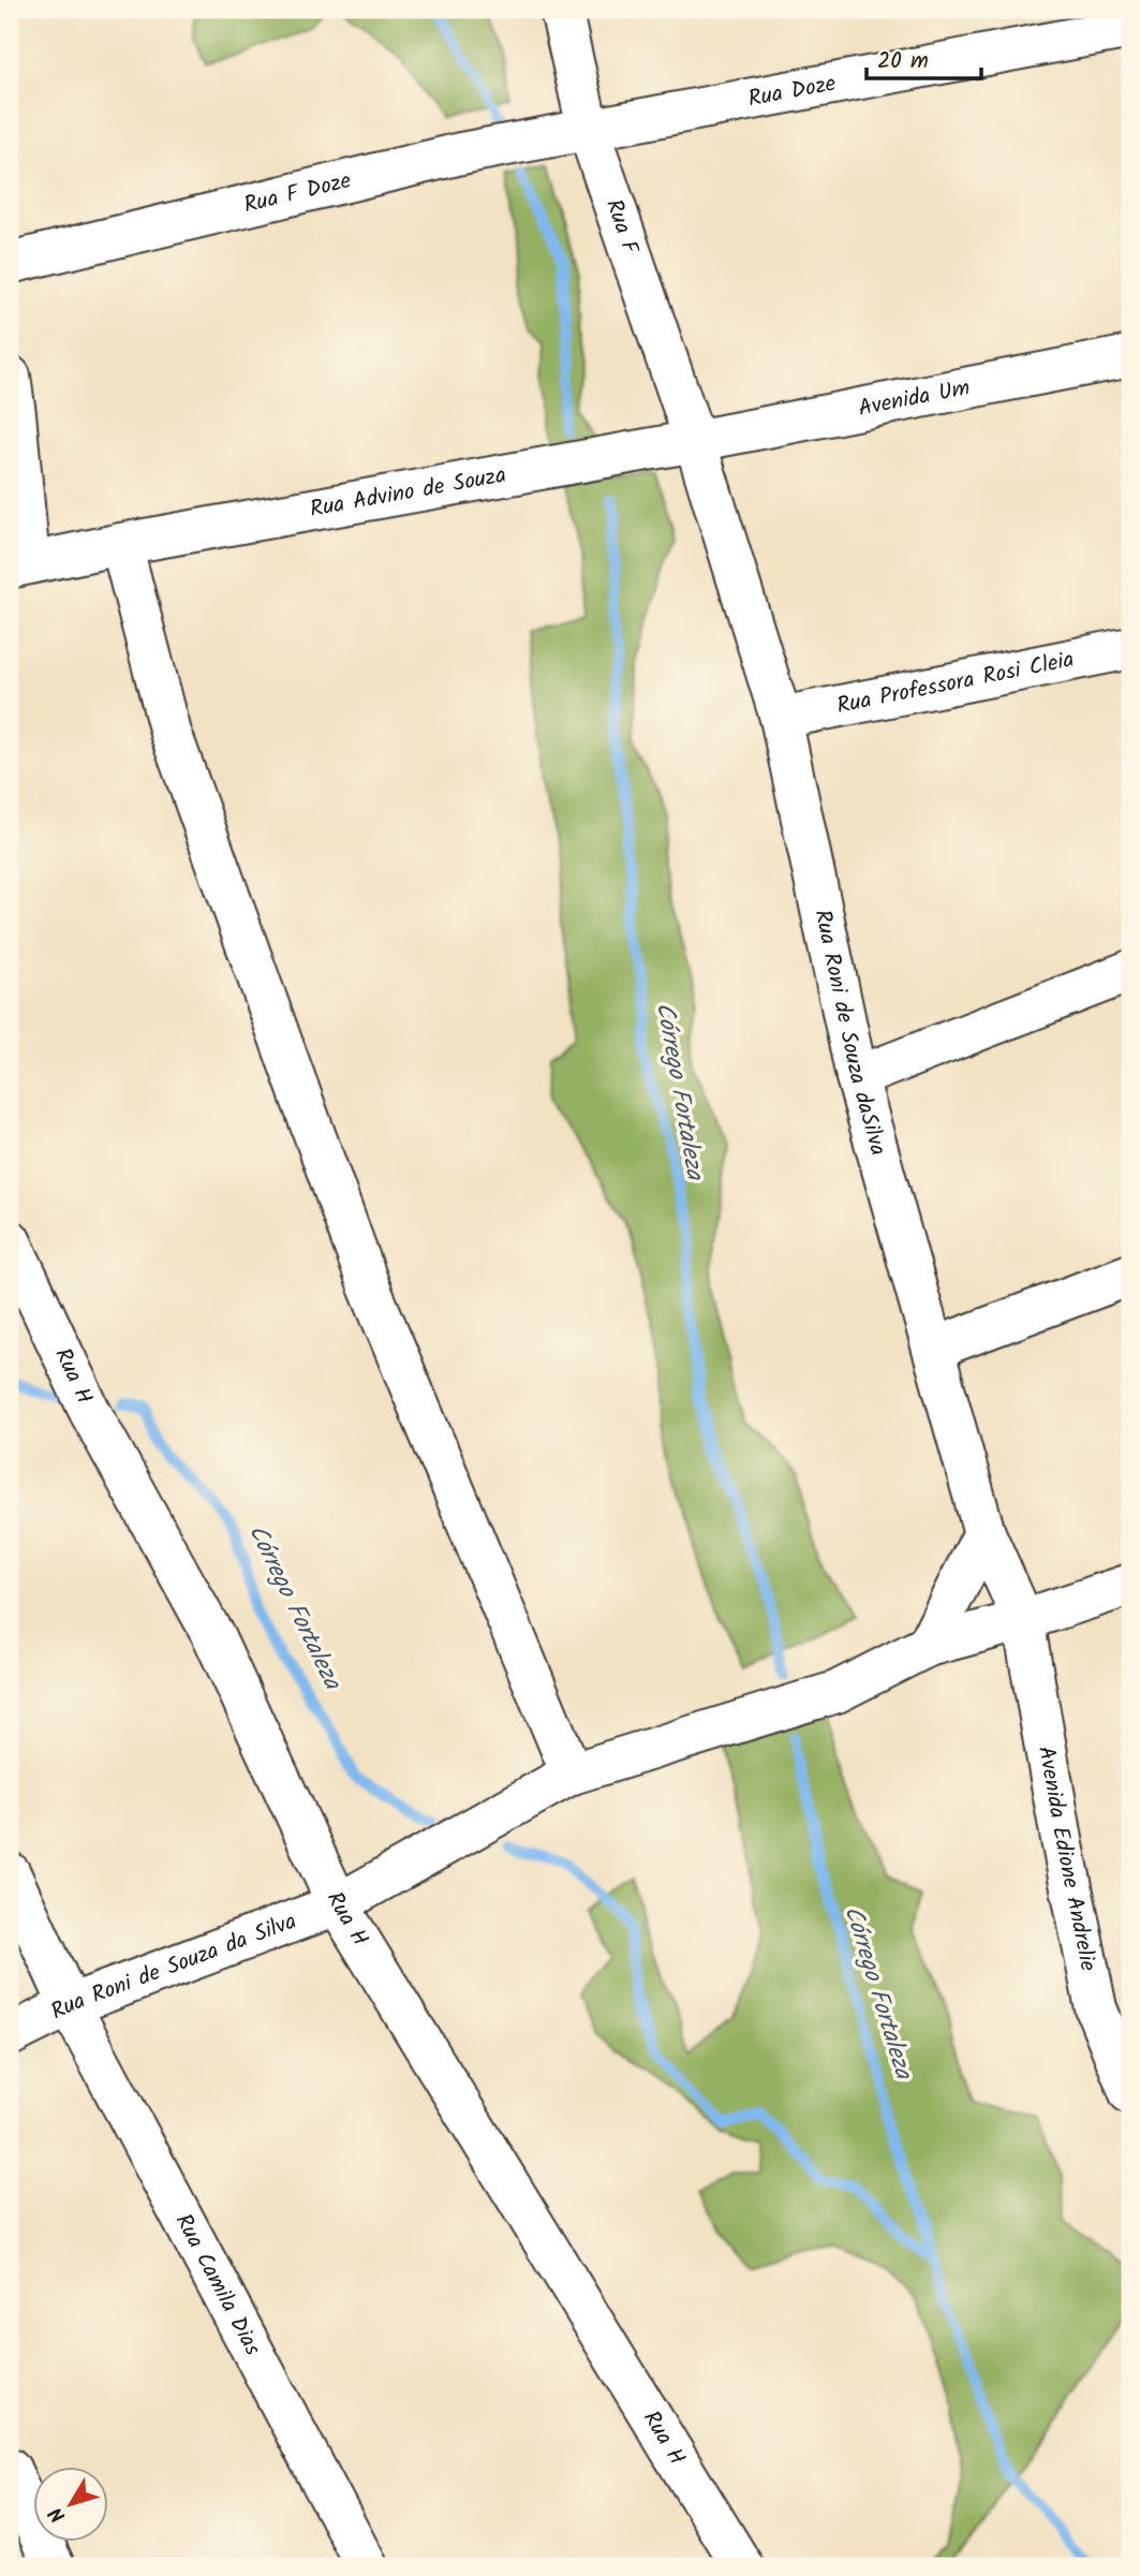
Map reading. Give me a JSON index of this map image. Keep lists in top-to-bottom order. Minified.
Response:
{"streets":{"street":["Rua Doze","Rua F Doze","Rua F","Avenida Um","Rua Advino de Souza","Rua Professora Rosi Cleia","Rua Roni de Souza daSilva","Rua H","Avenida Edione Andrelie","Rua Roni de Souza da Silva","Rua Camila Dias"]},"crossings":[["Rua Doze","Rua F Doze"],["Rua Doze","Rua F"],["Rua F Doze","Rua F"],["Rua F","Avenida Um"],["Rua F","Rua Advino de Souza"],["Rua F","Rua Roni de Souza daSilva"],["Avenida Um","Rua Advino de Souza"],["Avenida Um","Rua Roni de Souza daSilva"],["Rua Advino de Souza","Rua Roni de Souza daSilva"],["Rua Professora Rosi Cleia","Rua Roni de Souza daSilva"],["Rua Roni de Souza daSilva","Avenida Edione Andrelie"],["Rua Roni de Souza daSilva","Rua Roni de Souza da Silva"],["Rua H","Rua Roni de Souza da Silva"],["Avenida Edione Andrelie","Rua Roni de Souza da Silva"],["Rua Roni de Souza da Silva","Rua Camila Dias"]],"water":["Córrego Fortaleza"],"scale_bar":"20 m","north":"bottom left"}
